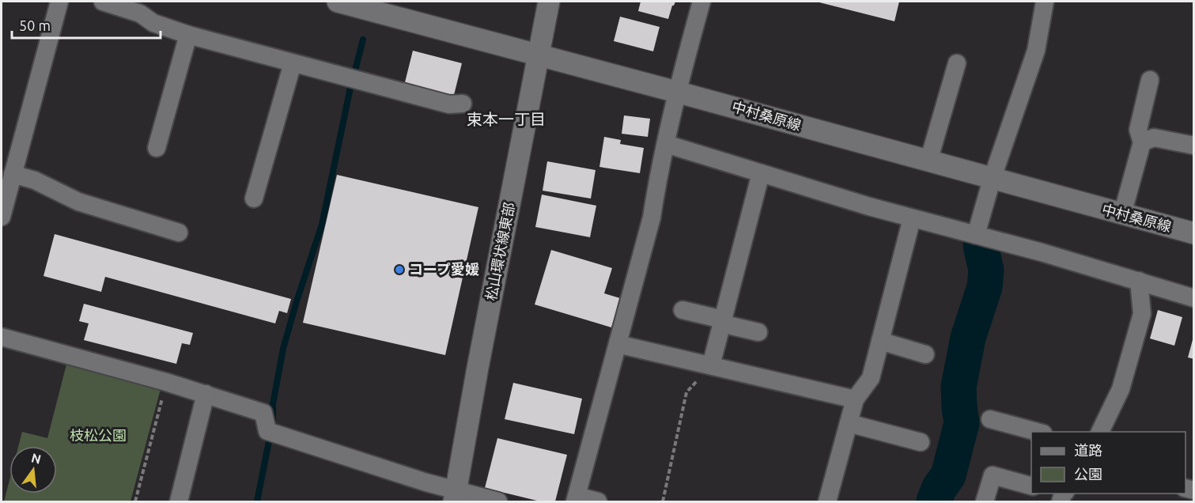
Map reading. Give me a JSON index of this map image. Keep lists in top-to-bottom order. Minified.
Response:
{"streets":{"street":["中村桑原線","松山環状線東部"]},"crossings":[["中村桑原線","松山環状線東部"]],"districts":["束本一丁目"],"parks":["枝松公園"],"places":["コープ愛媛"],"legend":["道路","公園"],"scale_bar":"50 m","north":"top"}
